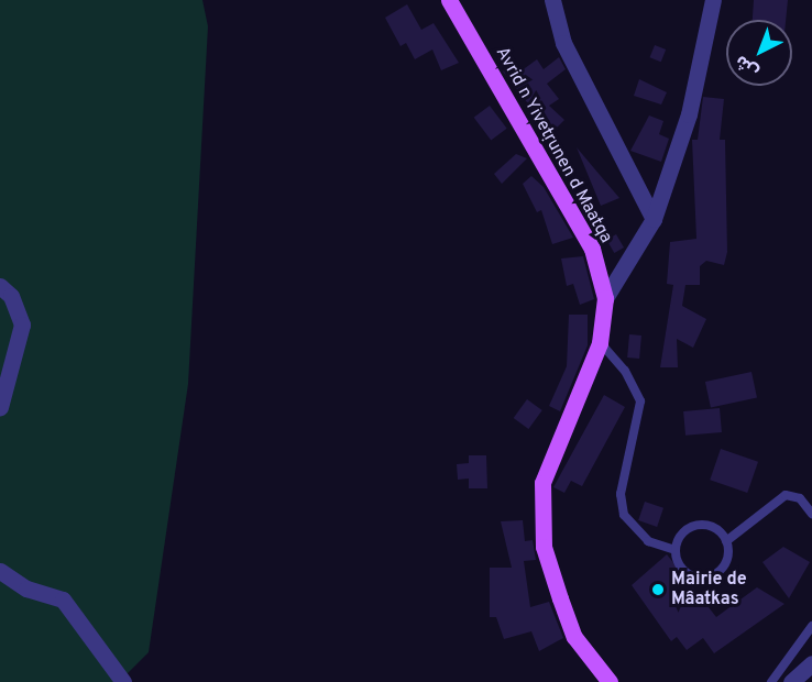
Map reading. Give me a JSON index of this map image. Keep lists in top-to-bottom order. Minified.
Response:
{"streets":{"main road":["Avrid n Yivetṛunen d Maatqa"]},"places":["Mairie de Mâatkas"],"north":"bottom left"}
